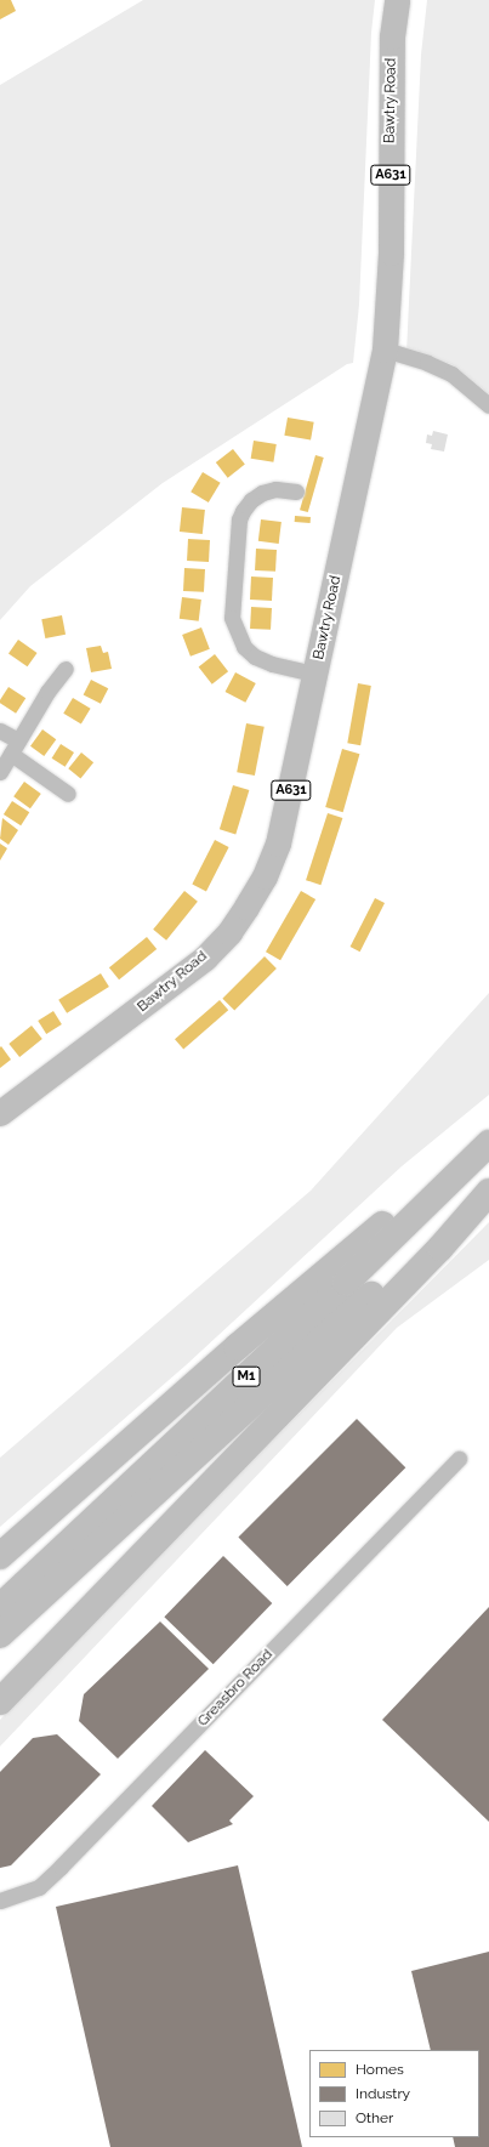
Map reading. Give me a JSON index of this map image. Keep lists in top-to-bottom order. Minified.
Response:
{"streets":{"highway":["M1"],"main road":["Bawtry Road","A631"],"street":["Greasbro Road"]},"legend":["Homes","Industry","Other"]}
